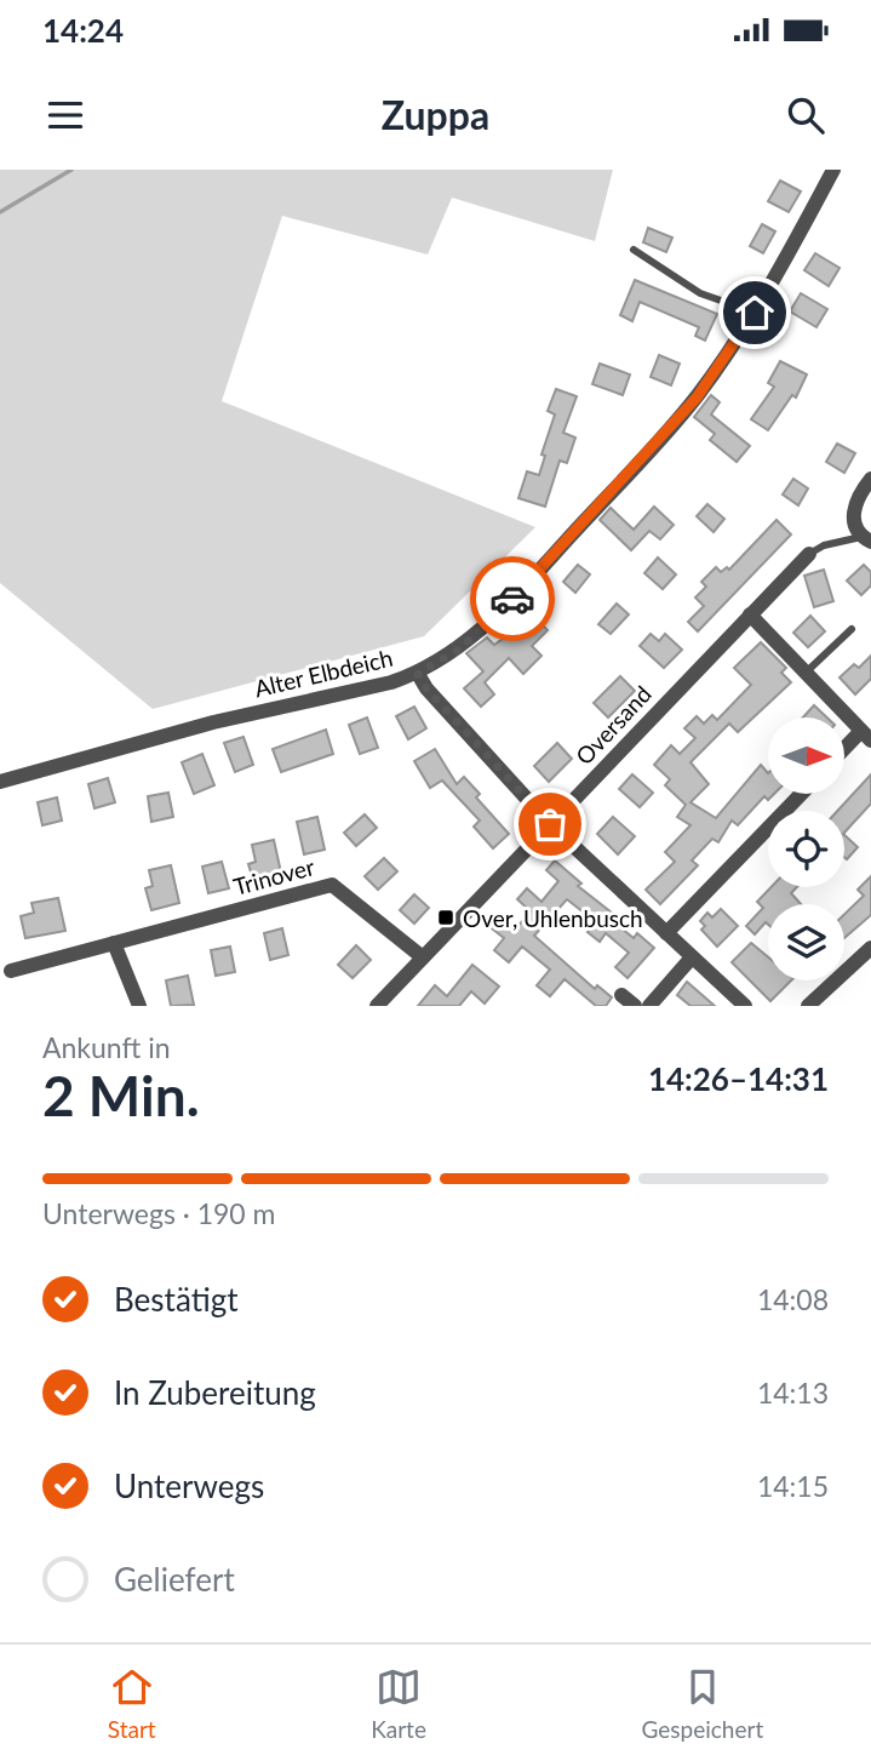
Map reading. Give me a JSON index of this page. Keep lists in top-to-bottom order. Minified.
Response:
{"streets":{"street":["Alter Elbdeich","Oversand","Trinover"]},"crossings":[["Oversand","Trinover"]],"places":{"transit":["Over, Uhlenbusch"]},"north":"right","page":{"status":"14:24","header":"Zuppa","heading":["2 Min.","Ankunft in","14:26–14:31"],"bar":"Unterwegs · 190 m","list":[["Bestätigt","14:08"],["In Zubereitung","14:13"],["Unterwegs","14:15"],"Geliefert"],"tabs":["Start","Karte","Gespeichert"]}}
